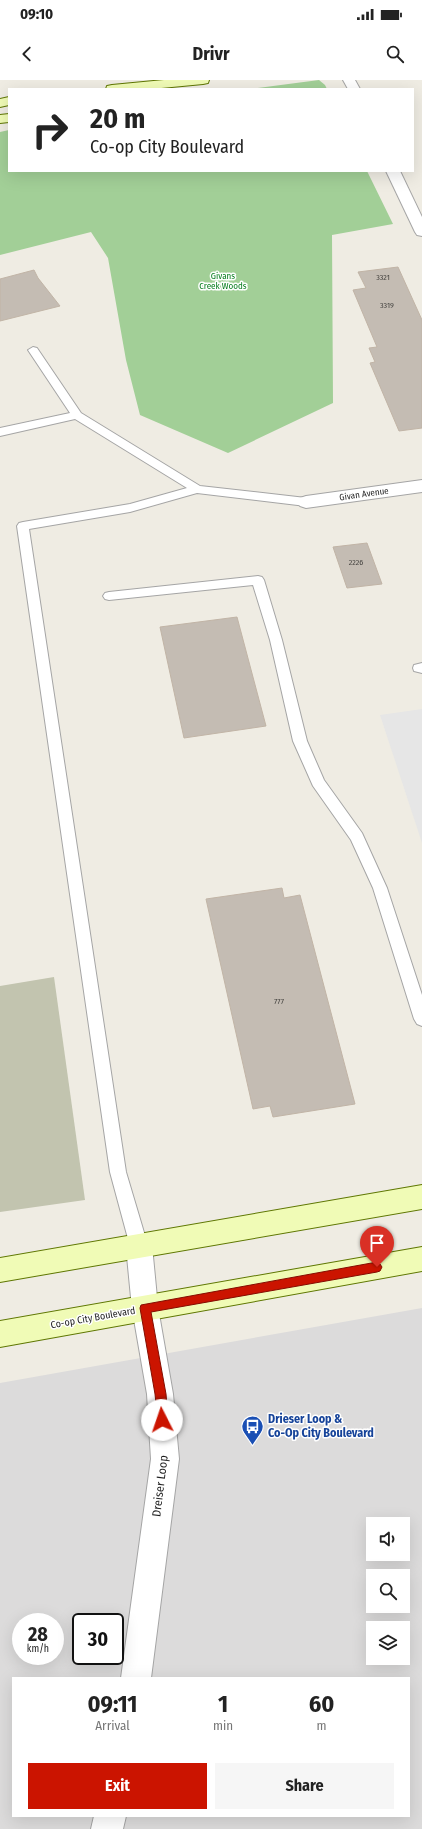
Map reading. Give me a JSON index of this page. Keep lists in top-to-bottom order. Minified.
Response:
{"streets":{"main road":["Co-op City Boulevard"],"street":["Givan Avenue","Dreiser Loop"]},"crossings":[["Co-op City Boulevard","Dreiser Loop"]],"parks":["Givans Creek Woods"],"places":{"bus stop":["Drieser Loop & Co-Op City Boulevard"]},"house_numbers":["3321","3319","2226","777"],"page":{"status":"09:10","header":"Drivr","turn":["20 m","Co-op City Boulevard"],"speed":"28 km/h","limit":"30","eta":["09:11","Arrival","1","min","60","m"],"buttons":["Exit","Share"]}}
